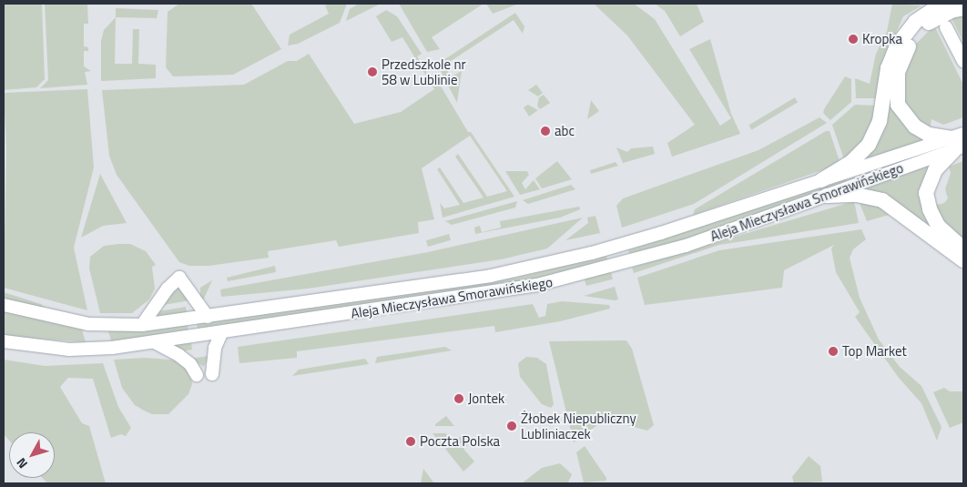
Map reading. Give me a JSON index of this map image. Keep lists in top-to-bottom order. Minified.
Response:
{"streets":{"main road":["Aleja Mieczysława Smorawińskiego"]},"places":["Kropka","Przedszkole nr 58 w Lublinie","abc","Top Market","Jontek","Żłobek Niepubliczny Lubliniaczek","Poczta Polska"],"north":"bottom left"}
